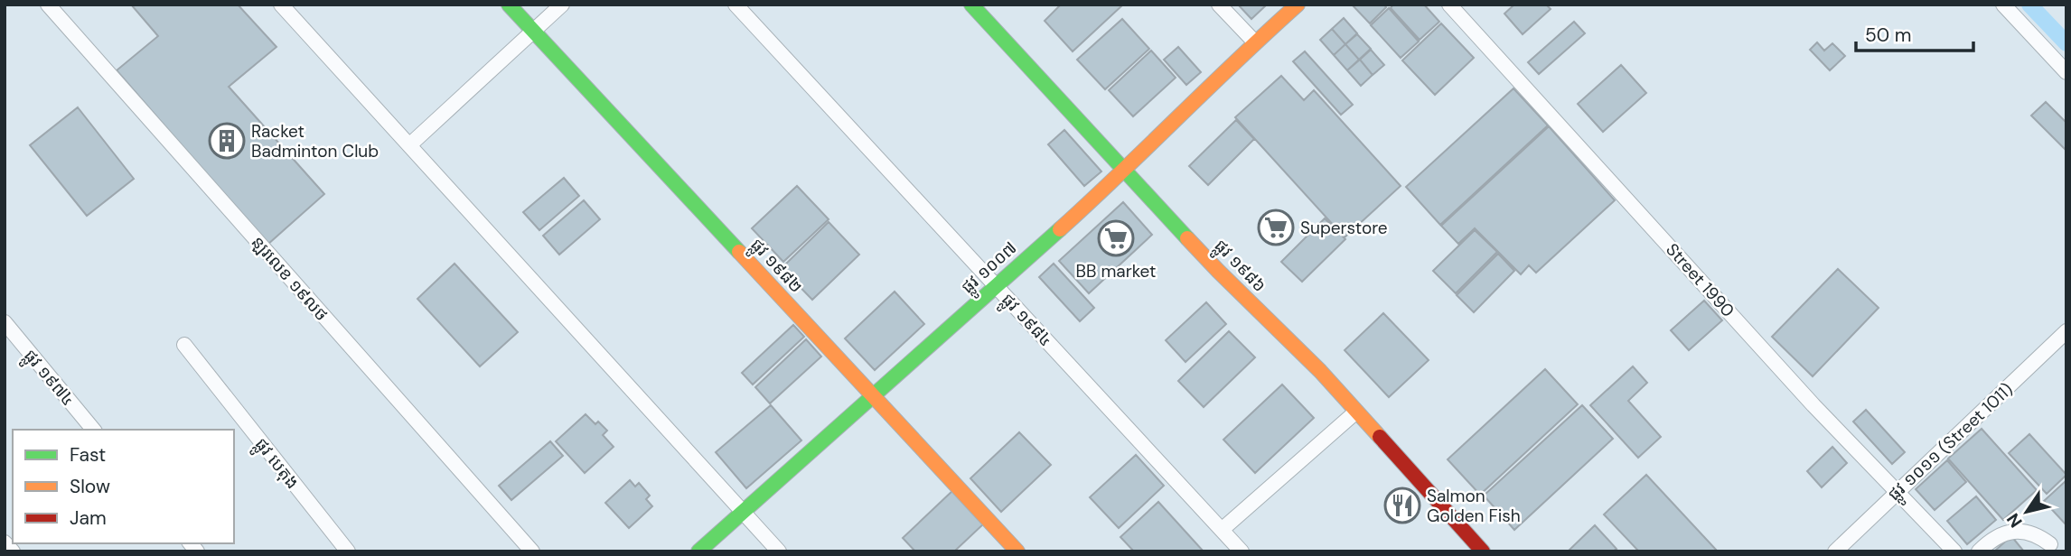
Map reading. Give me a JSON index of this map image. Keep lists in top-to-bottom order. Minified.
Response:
{"streets":{"street":["ផ្លូវ ១៩៨២","ផ្លូវ ១៩៨៦","ផ្លូវ ១០០៧","ន្ឡរលេខ ១៩លថ","Street 1990","ផ្លូវ ១៩៨៤","ផ្លូវ ១៩៧៤","ផ្លូវ ១០១១ (Street 1011)","ផ្លូវ បេតុង"]},"crossings":[["ផ្លូវ ១៩៨២","ផ្លូវ ១០០៧"],["ផ្លូវ ១៩៨៦","ផ្លូវ ១០០៧"],["ផ្លូវ ១០០៧","ផ្លូវ ១៩៨៤"],["Street 1990","ផ្លូវ ១០១១ (Street 1011)"]],"places":{"building":["Racket Badminton Club"],"supermarket":["Superstore","BB market"],"restaurant":["Salmon Golden Fish"]},"legend":["Fast","Slow","Jam"],"scale_bar":"50 m","north":"bottom left"}
